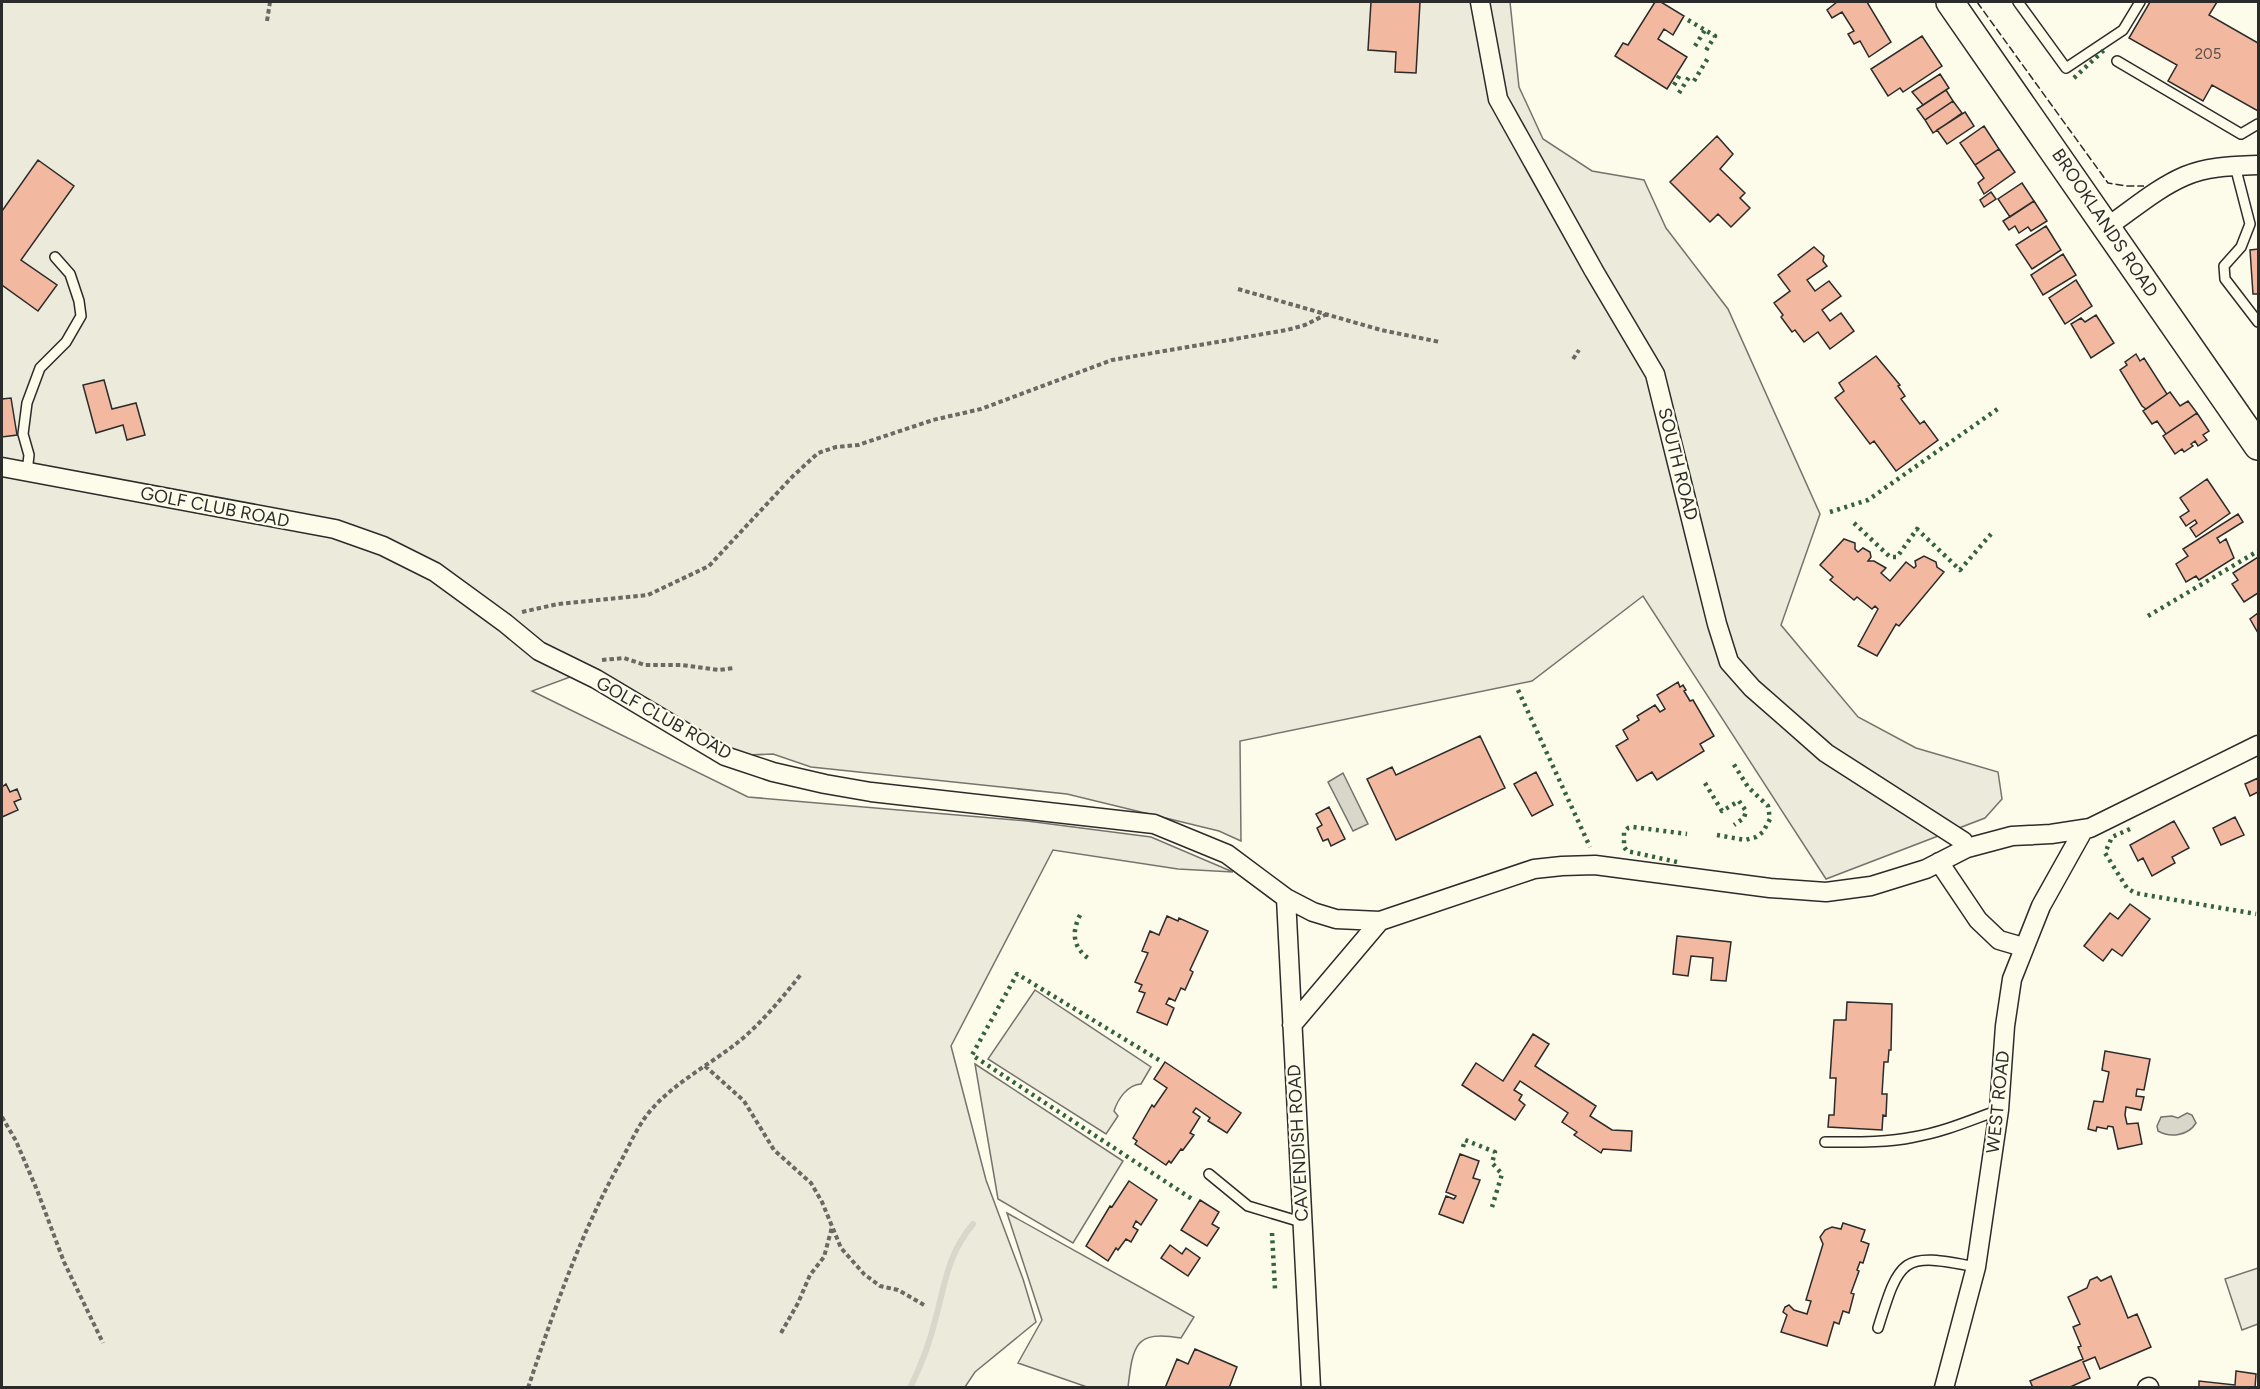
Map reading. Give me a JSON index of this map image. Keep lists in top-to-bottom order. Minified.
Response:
{"streets":{"main road":["BROOKLANDS ROAD"],"street":["SOUTH ROAD","GOLF CLUB ROAD","WEST ROAD","CAVENDISH ROAD"]},"crossings":[["GOLF CLUB ROAD","CAVENDISH ROAD"]],"house_numbers":["205"]}
